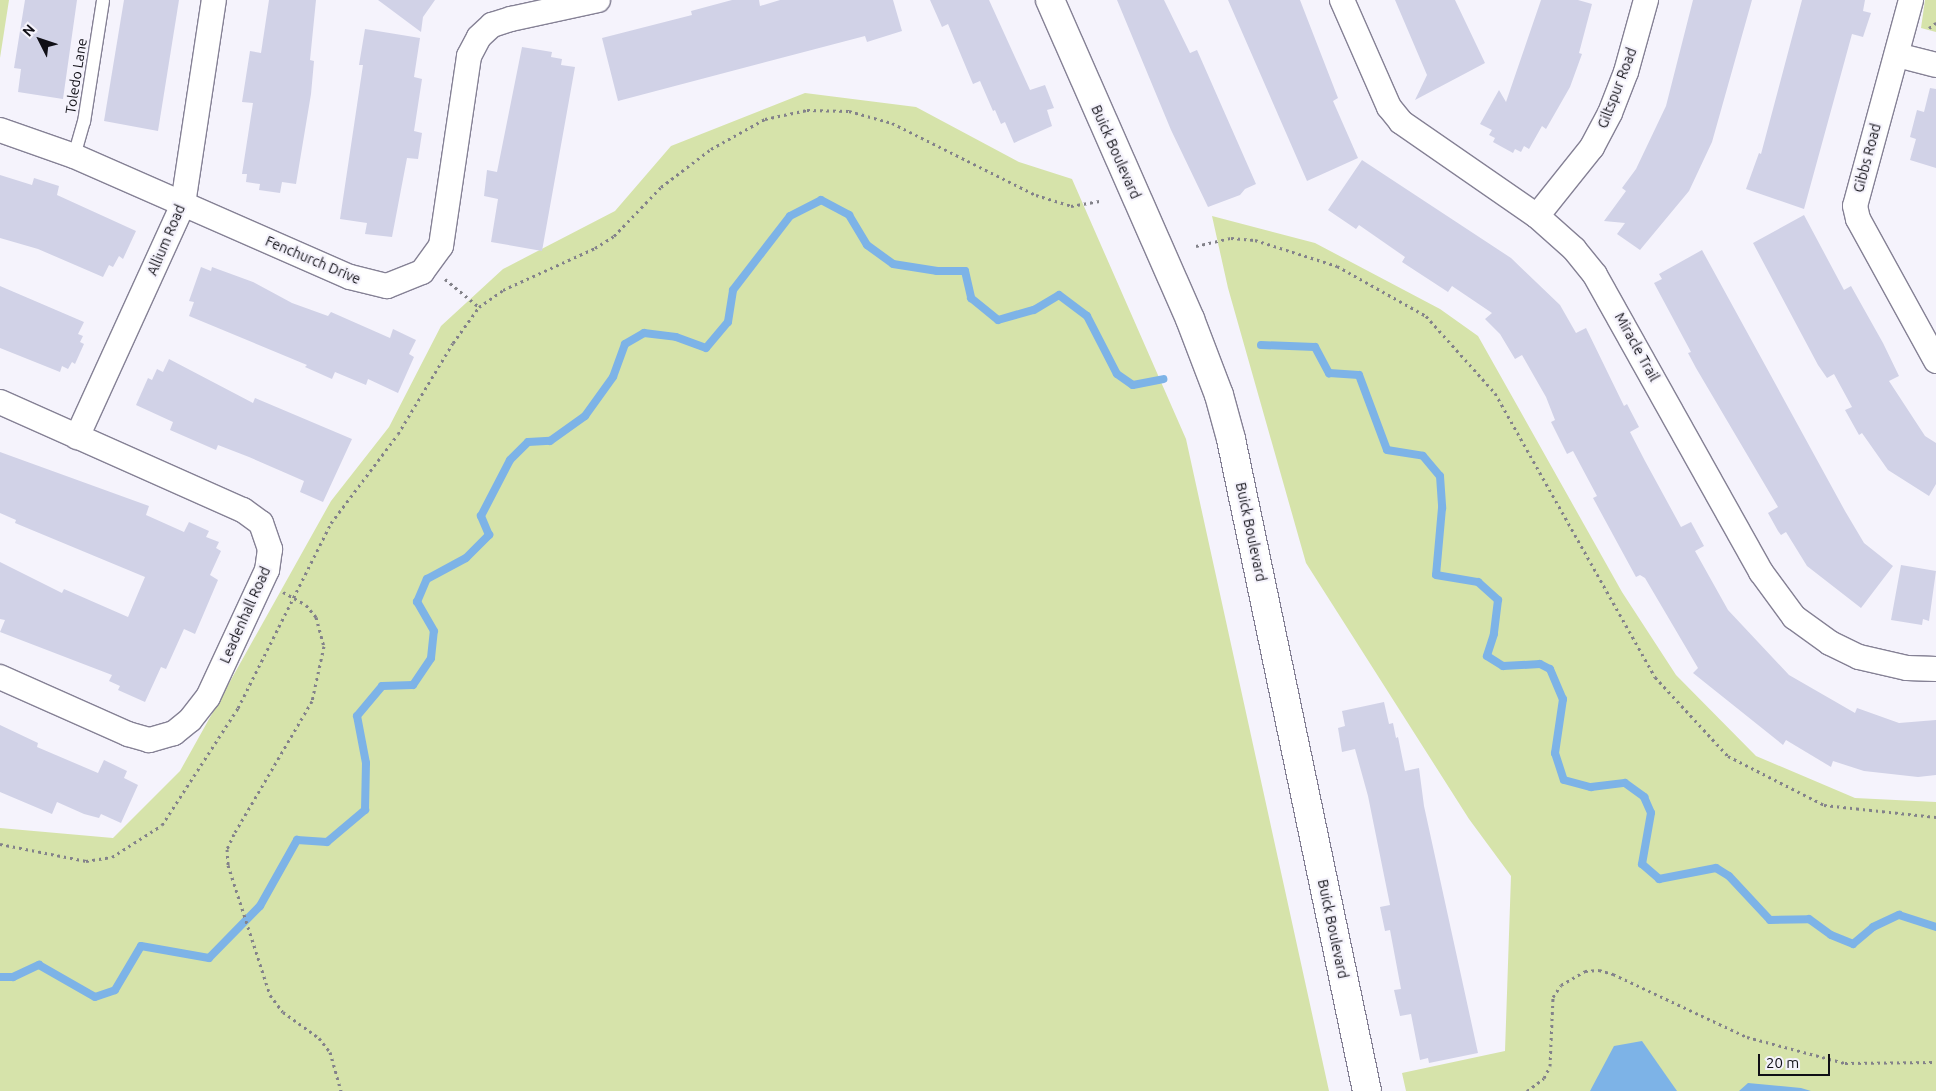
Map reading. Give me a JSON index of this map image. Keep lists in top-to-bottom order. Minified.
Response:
{"streets":{"street":["Giltspur Road","Buick Boulevard","Gibbs Road","Allium Road","Fenchurch Drive","Miracle Trail","Leadenhall Road"],"lane":["Toledo Lane"]},"crossings":[["Toledo Lane","Fenchurch Drive"],["Giltspur Road","Miracle Trail"],["Allium Road","Fenchurch Drive"],["Allium Road","Leadenhall Road"]],"scale_bar":"20 m","north":"top left"}
